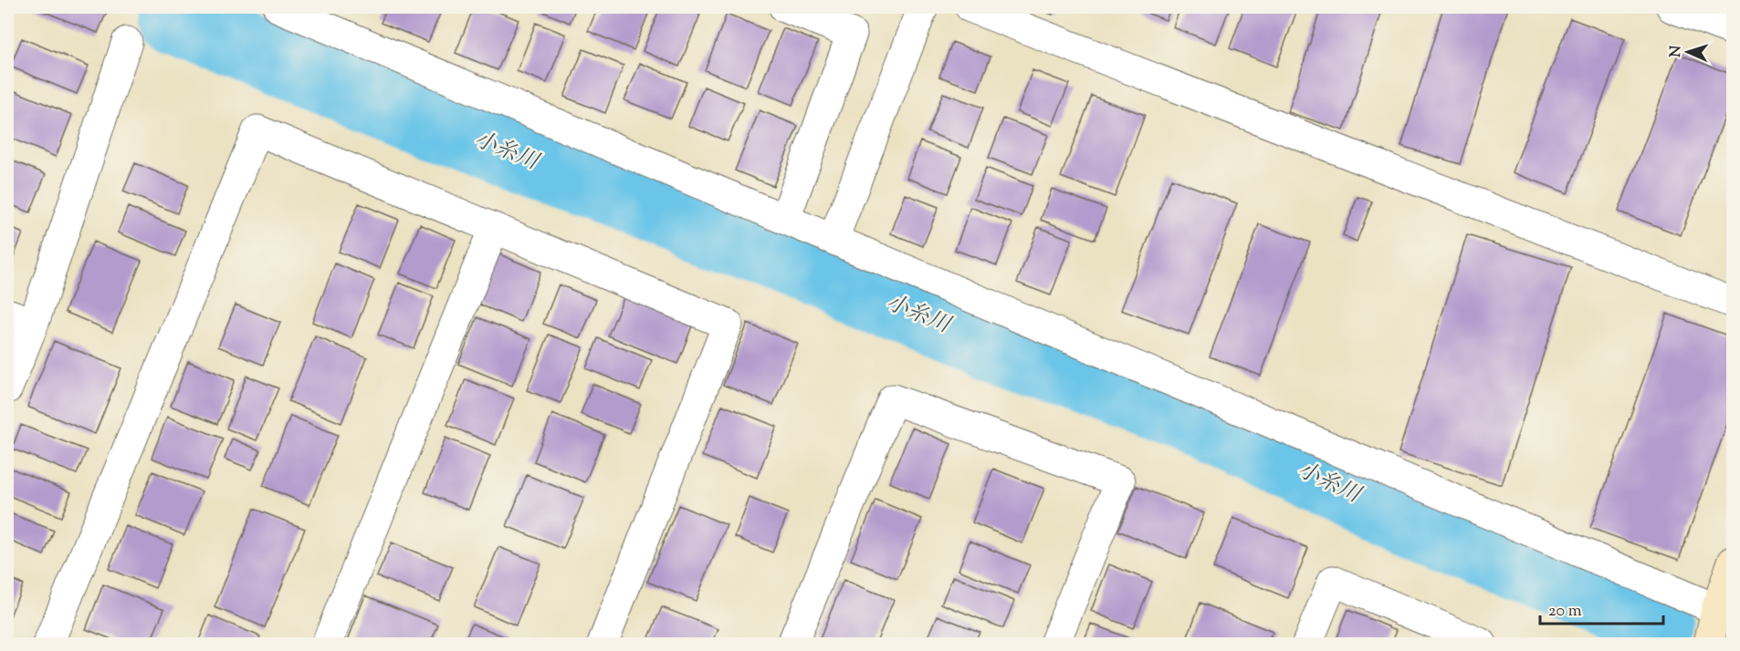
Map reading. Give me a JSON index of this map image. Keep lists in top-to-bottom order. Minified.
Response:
{"water":["小糸川"],"scale_bar":"20 m","north":"left"}
